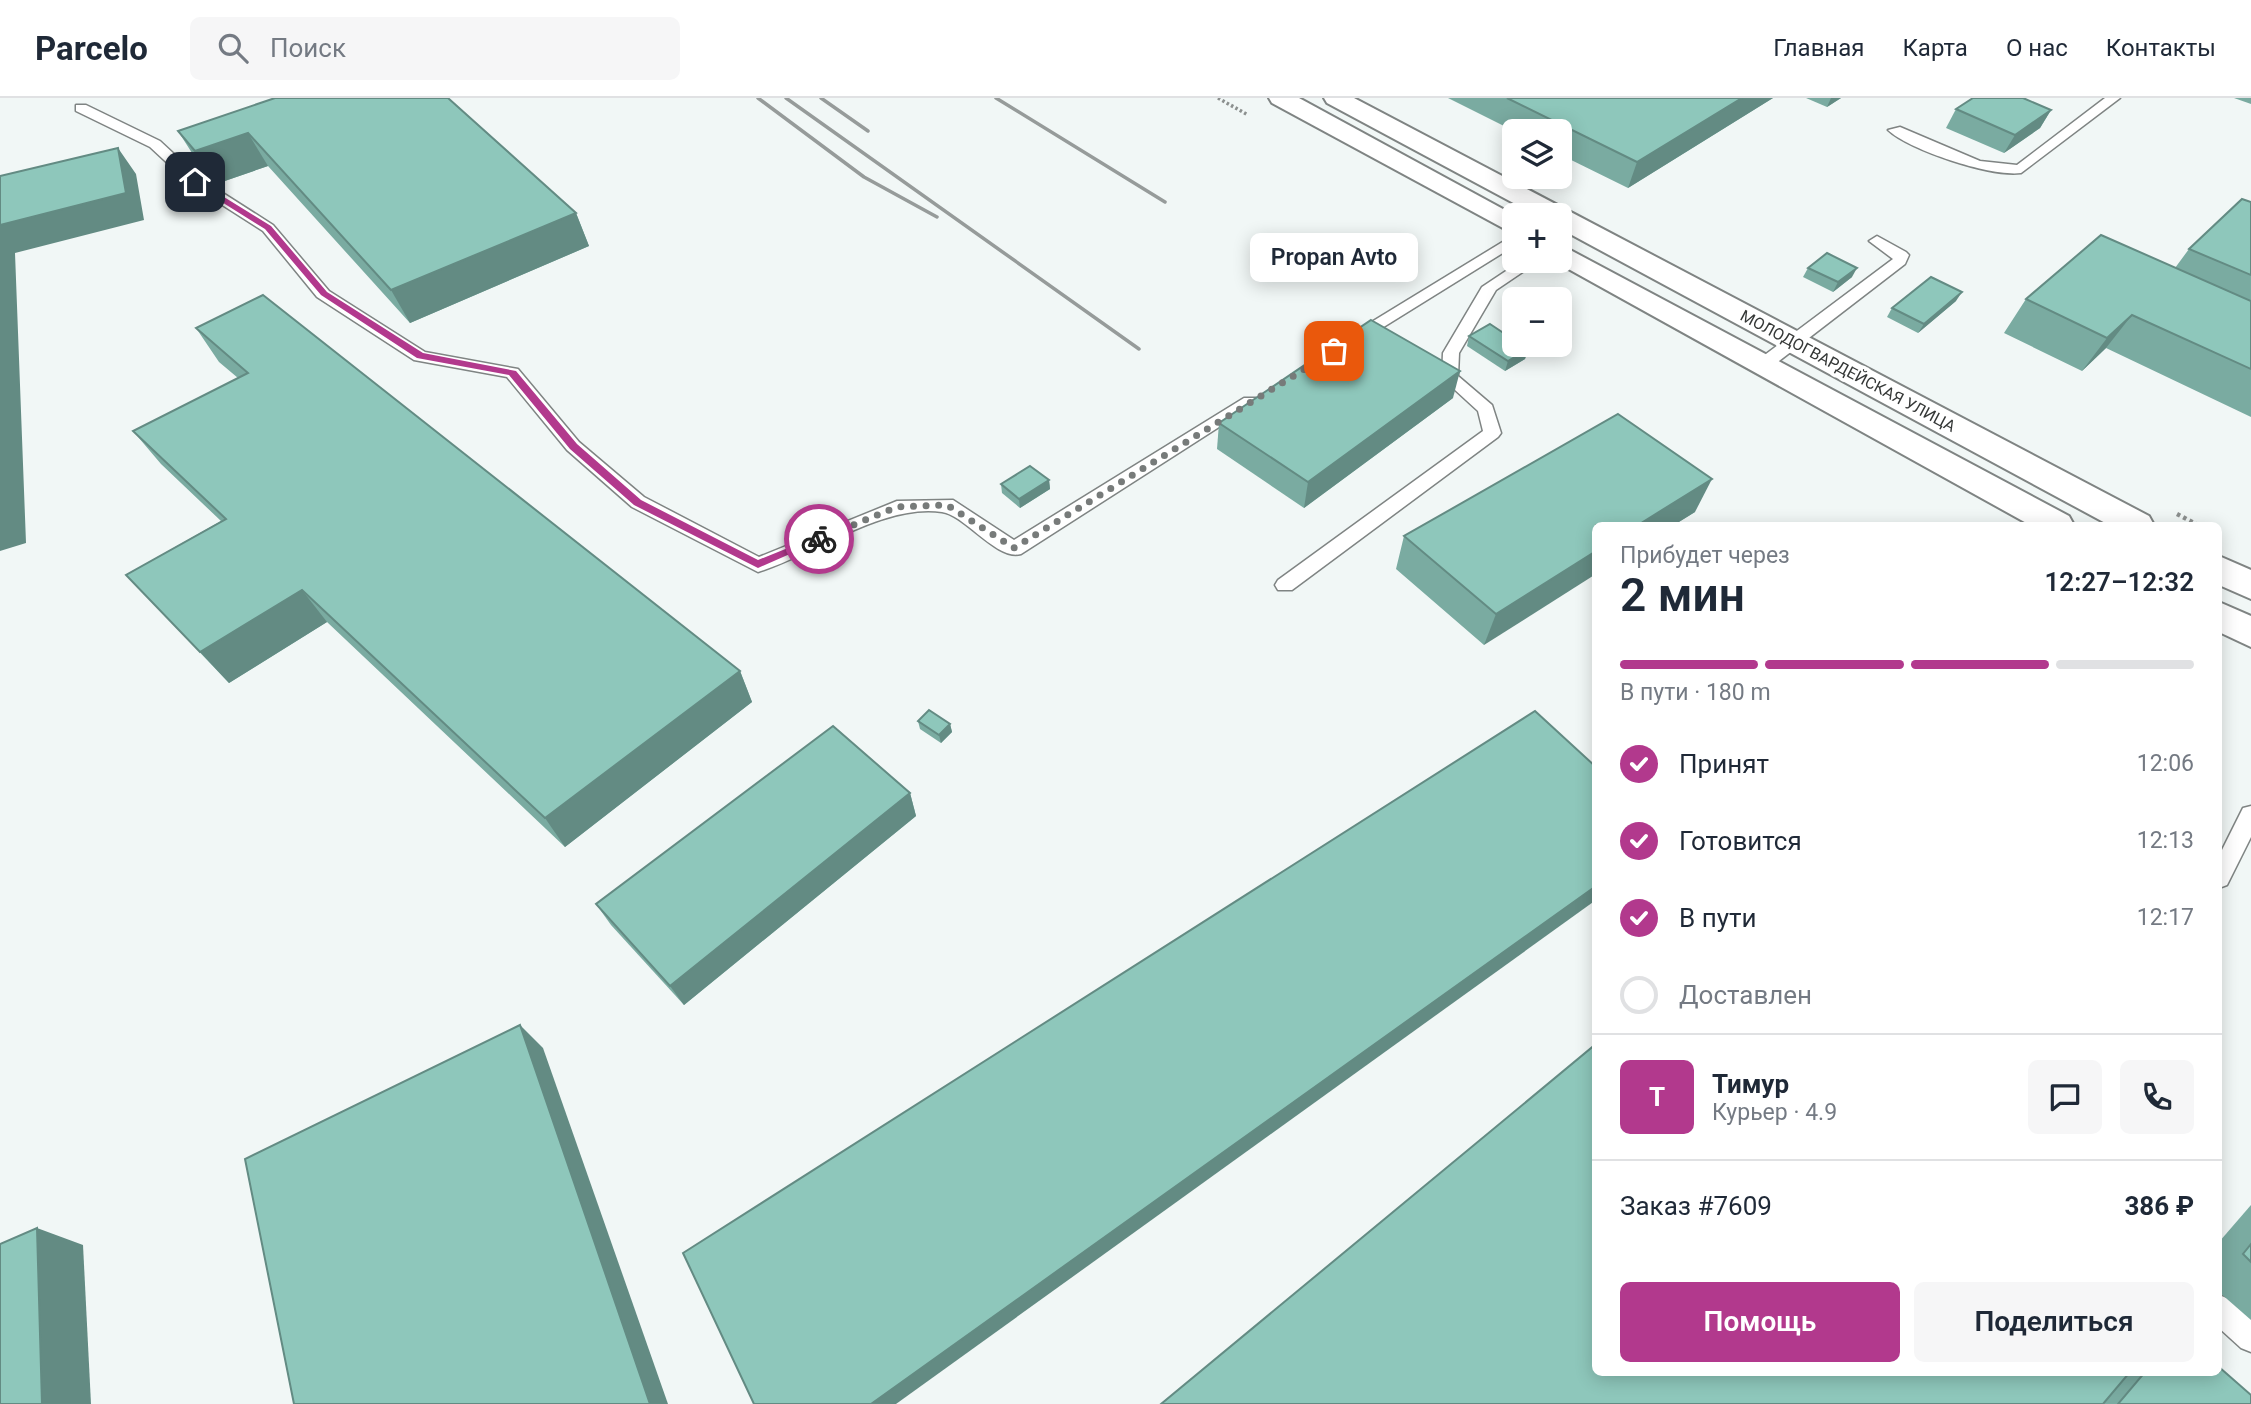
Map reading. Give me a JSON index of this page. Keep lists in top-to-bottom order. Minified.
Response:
{"streets":{"main road":["МОЛОДОГВАРДЕЙСКАЯ УЛИЦА"]},"places":["Propan Avto"],"page":{"header":"Parcelo","search":"Поиск","nav":["Главная","Карта","О нас","Контакты"],"map_buttons":["+","−"],"bubble":"Propan Avto","heading":["2 мин","Прибудет через","12:27–12:32"],"panel":["Тимур","Курьер · 4.9","Заказ #7609","386 ₽"],"bar":"В пути · 180 m","list":[["Принят","12:06"],["Готовится","12:13"],["В пути","12:17"],"Доставлен"],"round":"Т","buttons":["Помощь","Поделиться"]}}
